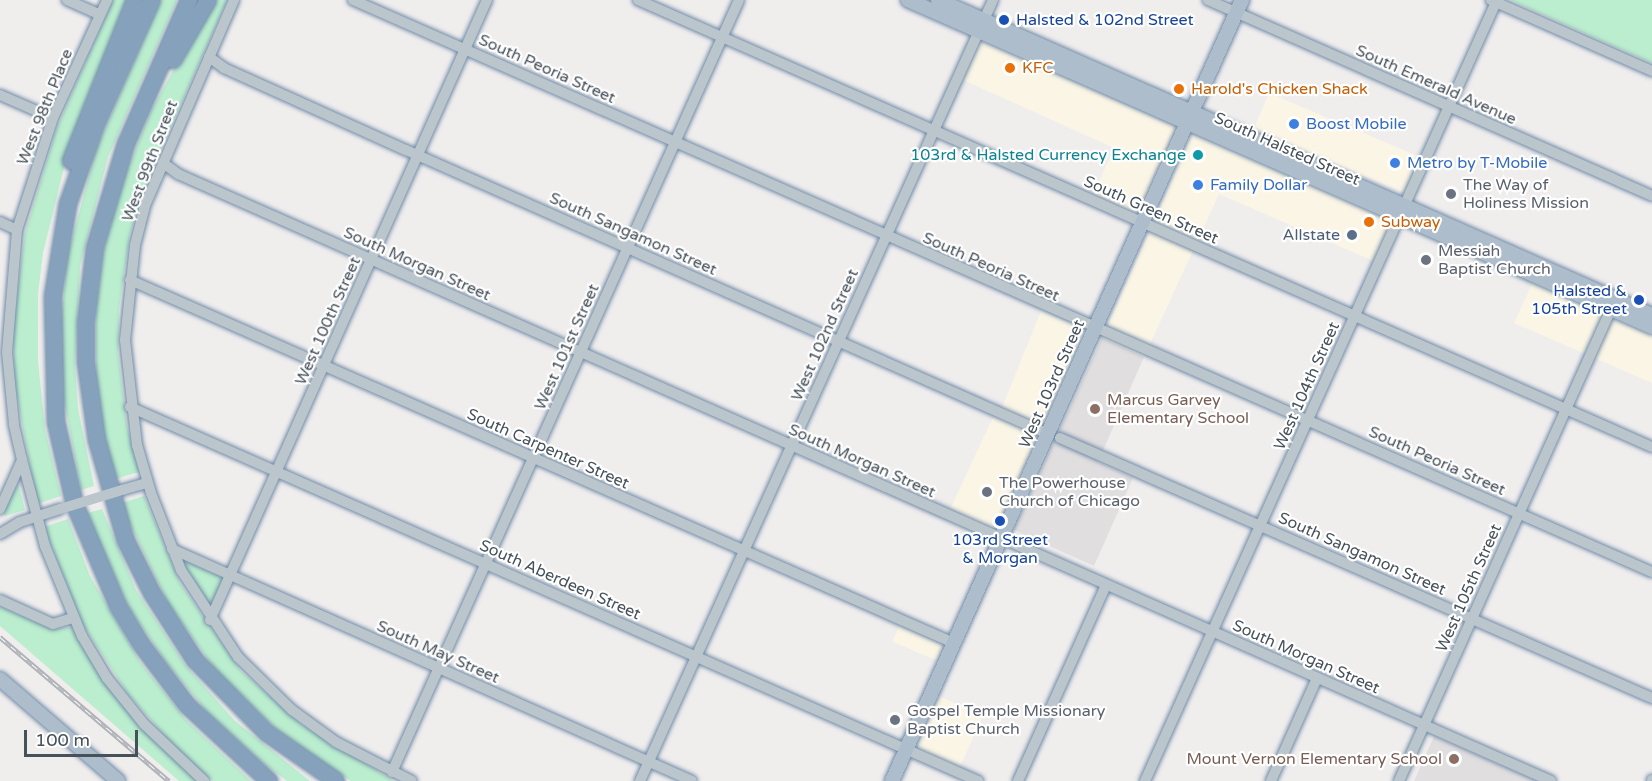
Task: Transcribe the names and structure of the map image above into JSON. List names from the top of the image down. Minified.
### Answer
{"streets":{"main road":["South Halsted Street","West 103rd Street"],"street":["South Peoria Street","South Emerald Avenue","West 98th Place","West 99th Street","South Green Street","South Sangamon Street","South Morgan Street","West 100th Street","West 102nd Street","West 101st Street","West 104th Street","South Carpenter Street","South Aberdeen Street","West 105th Street","South May Street"]},"crossings":[["South Peoria Street","West 100th Street"],["South Peoria Street","West 102nd Street"],["South Peoria Street","West 101st Street"],["South Peoria Street","West 103rd Street"],["South Peoria Street","West 104th Street"],["South Peoria Street","West 105th Street"],["South Emerald Avenue","West 103rd Street"],["South Emerald Avenue","West 104th Street"],["South Halsted Street","West 102nd Street"],["South Halsted Street","West 103rd Street"],["South Halsted Street","West 104th Street"],["South Halsted Street","West 105th Street"],["West 99th Street","South Sangamon Street"],["West 99th Street","South Morgan Street"],["West 99th Street","West 100th Street"],["West 99th Street","West 101st Street"],["West 99th Street","South Carpenter Street"],["West 99th Street","South Aberdeen Street"],["West 99th Street","South May Street"],["South Green Street","West 102nd Street"],["South Green Street","West 101st Street"],["South Green Street","West 103rd Street"],["South Green Street","West 104th Street"],["South Green Street","West 105th Street"],["South Sangamon Street","West 100th Street"],["South Sangamon Street","West 102nd Street"],["South Sangamon Street","West 101st Street"],["South Sangamon Street","West 103rd Street"],["South Sangamon Street","West 104th Street"],["South Sangamon Street","West 105th Street"],["South Morgan Street","West 100th Street"],["South Morgan Street","West 102nd Street"],["South Morgan Street","West 101st Street"],["South Morgan Street","West 103rd Street"],["South Morgan Street","West 104th Street"],["South Morgan Street","West 105th Street"],["West 100th Street","South Carpenter Street"],["West 100th Street","South Aberdeen Street"],["West 100th Street","South May Street"],["West 102nd Street","South Carpenter Street"],["West 102nd Street","South Aberdeen Street"],["West 102nd Street","South May Street"],["West 101st Street","South Carpenter Street"],["West 101st Street","South Aberdeen Street"],["West 101st Street","South May Street"],["West 103rd Street","South Carpenter Street"],["West 103rd Street","South Aberdeen Street"]],"places":["Halsted & 102nd Street","KFC","Harold's Chicken Shack","Boost Mobile","103rd & Halsted Currency Exchange","Metro by T-Mobile","Family Dollar","The Way of Holiness Mission","Subway","Allstate","Messiah Baptist Church","Halsted & 105th Street","Marcus Garvey Elementary School","The Powerhouse Church of Chicago","103rd Street & Morgan","Gospel Temple Missionary Baptist Church","Mount Vernon Elementary School"],"scale_bar":"100 m"}
